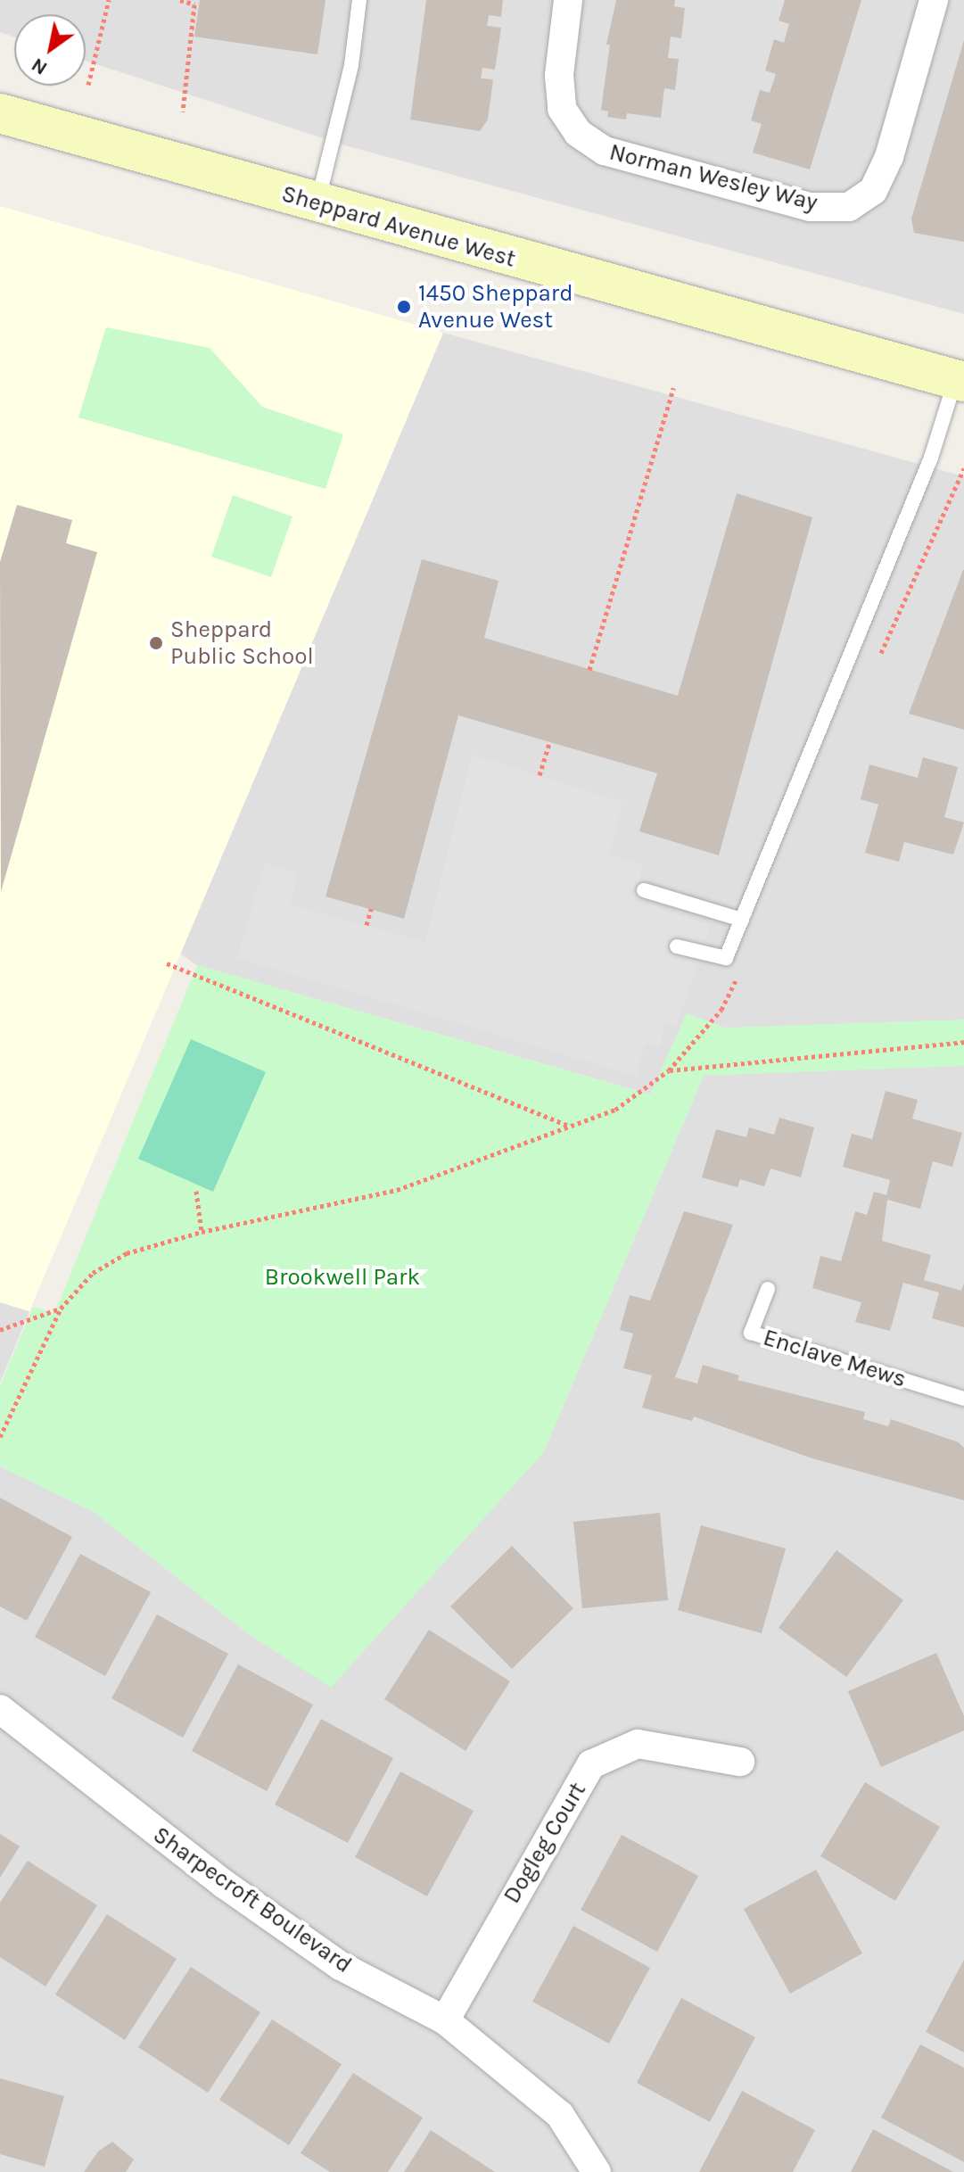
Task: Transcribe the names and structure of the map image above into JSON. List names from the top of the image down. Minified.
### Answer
{"streets":{"main road":["Sheppard Avenue West"],"street":["Norman Wesley Way","Dogleg Court","Sharpecroft Boulevard"],"lane":["Enclave Mews"]},"crossings":[["Dogleg Court","Sharpecroft Boulevard"]],"parks":["Brookwell Park"],"places":["1450 Sheppard Avenue West","Sheppard Public School"],"north":"bottom left"}
